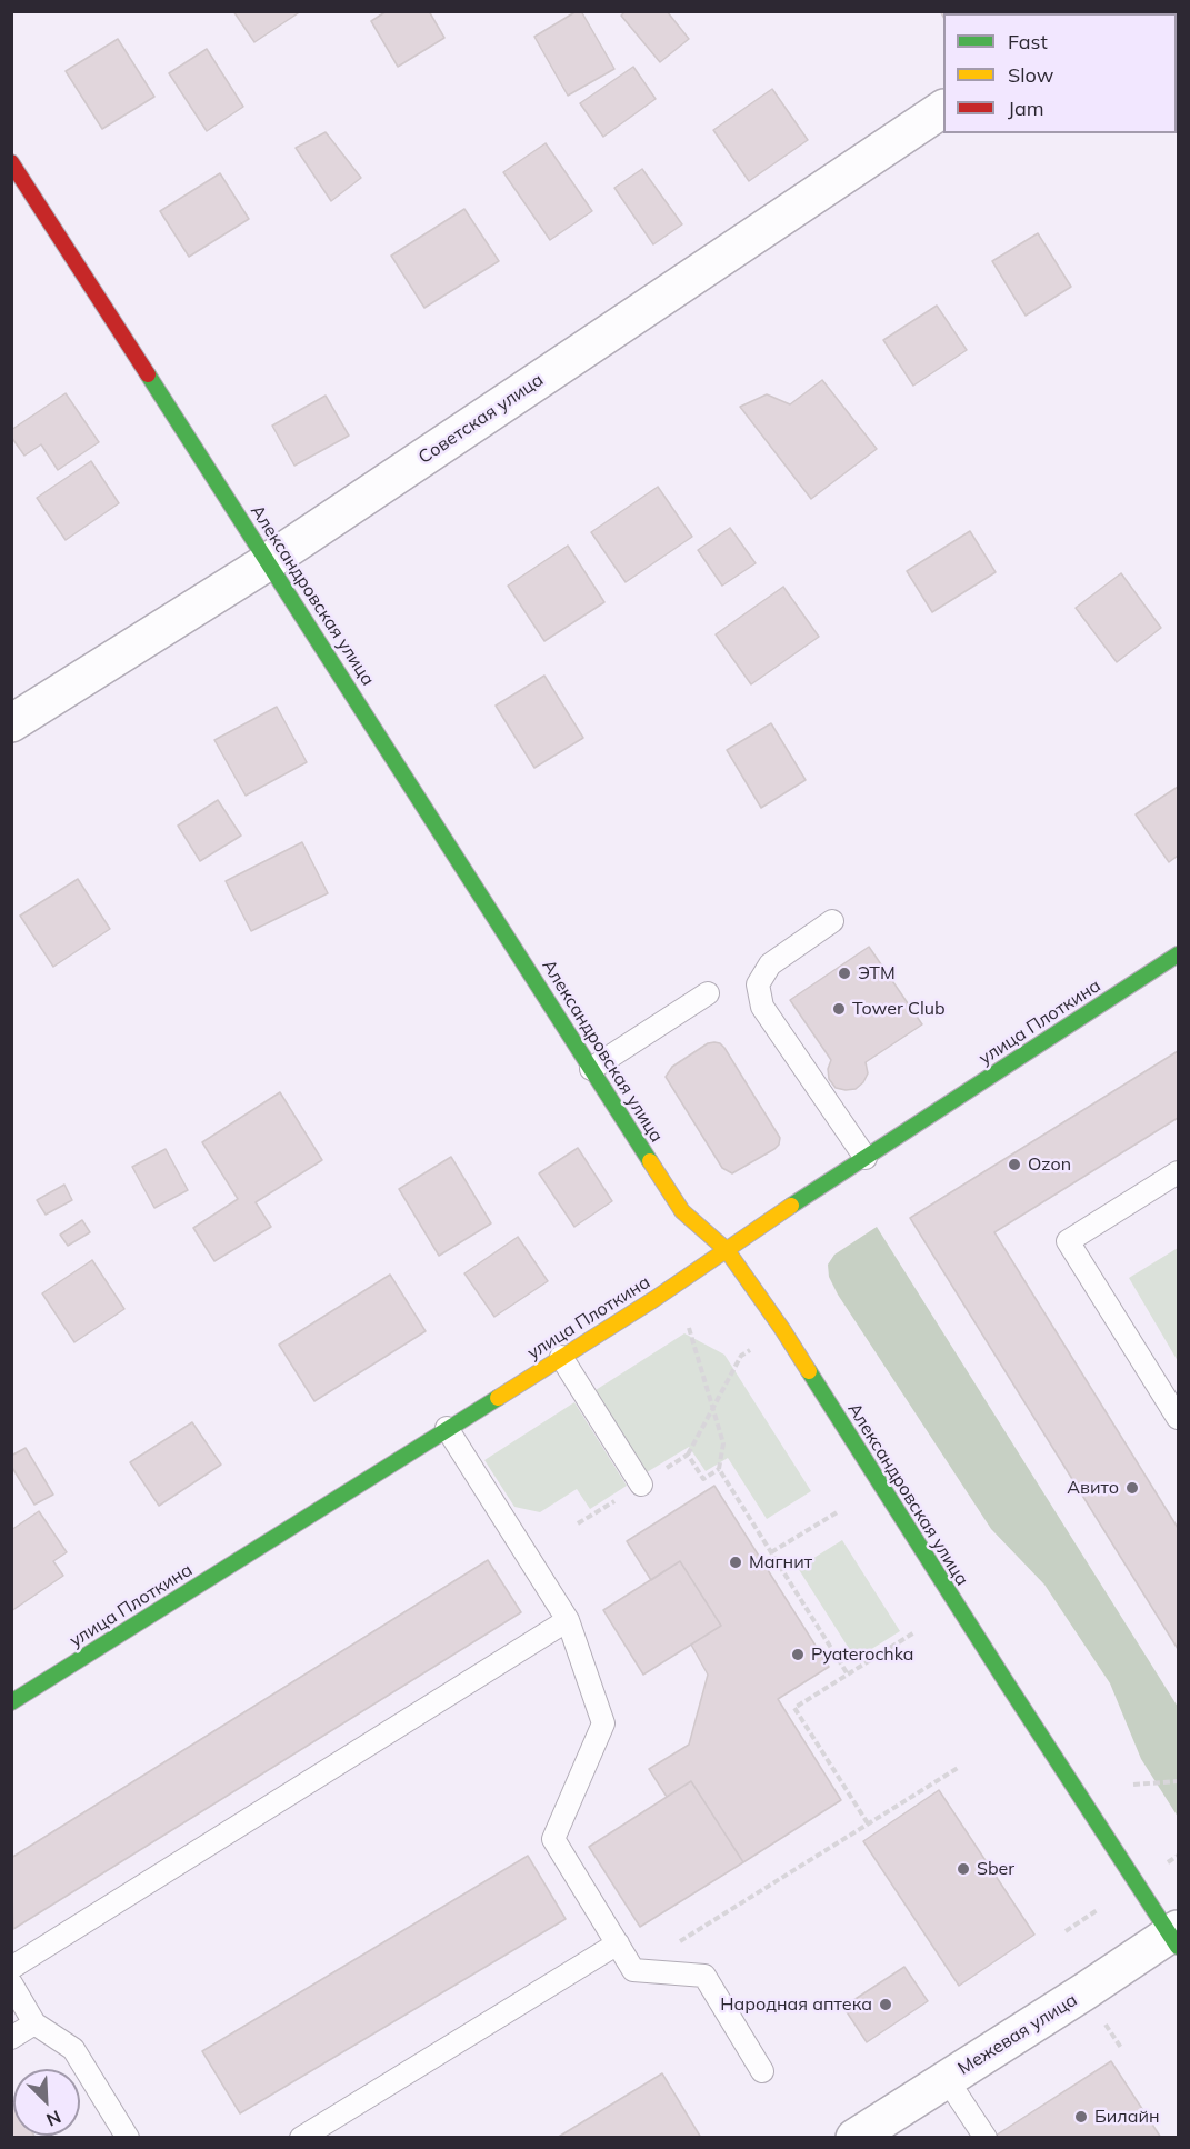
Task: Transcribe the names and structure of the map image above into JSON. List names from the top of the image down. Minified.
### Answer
{"streets":{"street":["Советская улица","Александровская улица","улица Плоткина","Межевая улица"]},"crossings":[["Советская улица","Александровская улица"],["Александровская улица","улица Плоткина"],["Александровская улица","Межевая улица"]],"places":["ЭТМ","Tower Club","Ozon","Авито","Магнит","Pyaterochka","Sber","Народная аптека","Билайн"],"legend":["Fast","Slow","Jam"],"north":"bottom right"}
